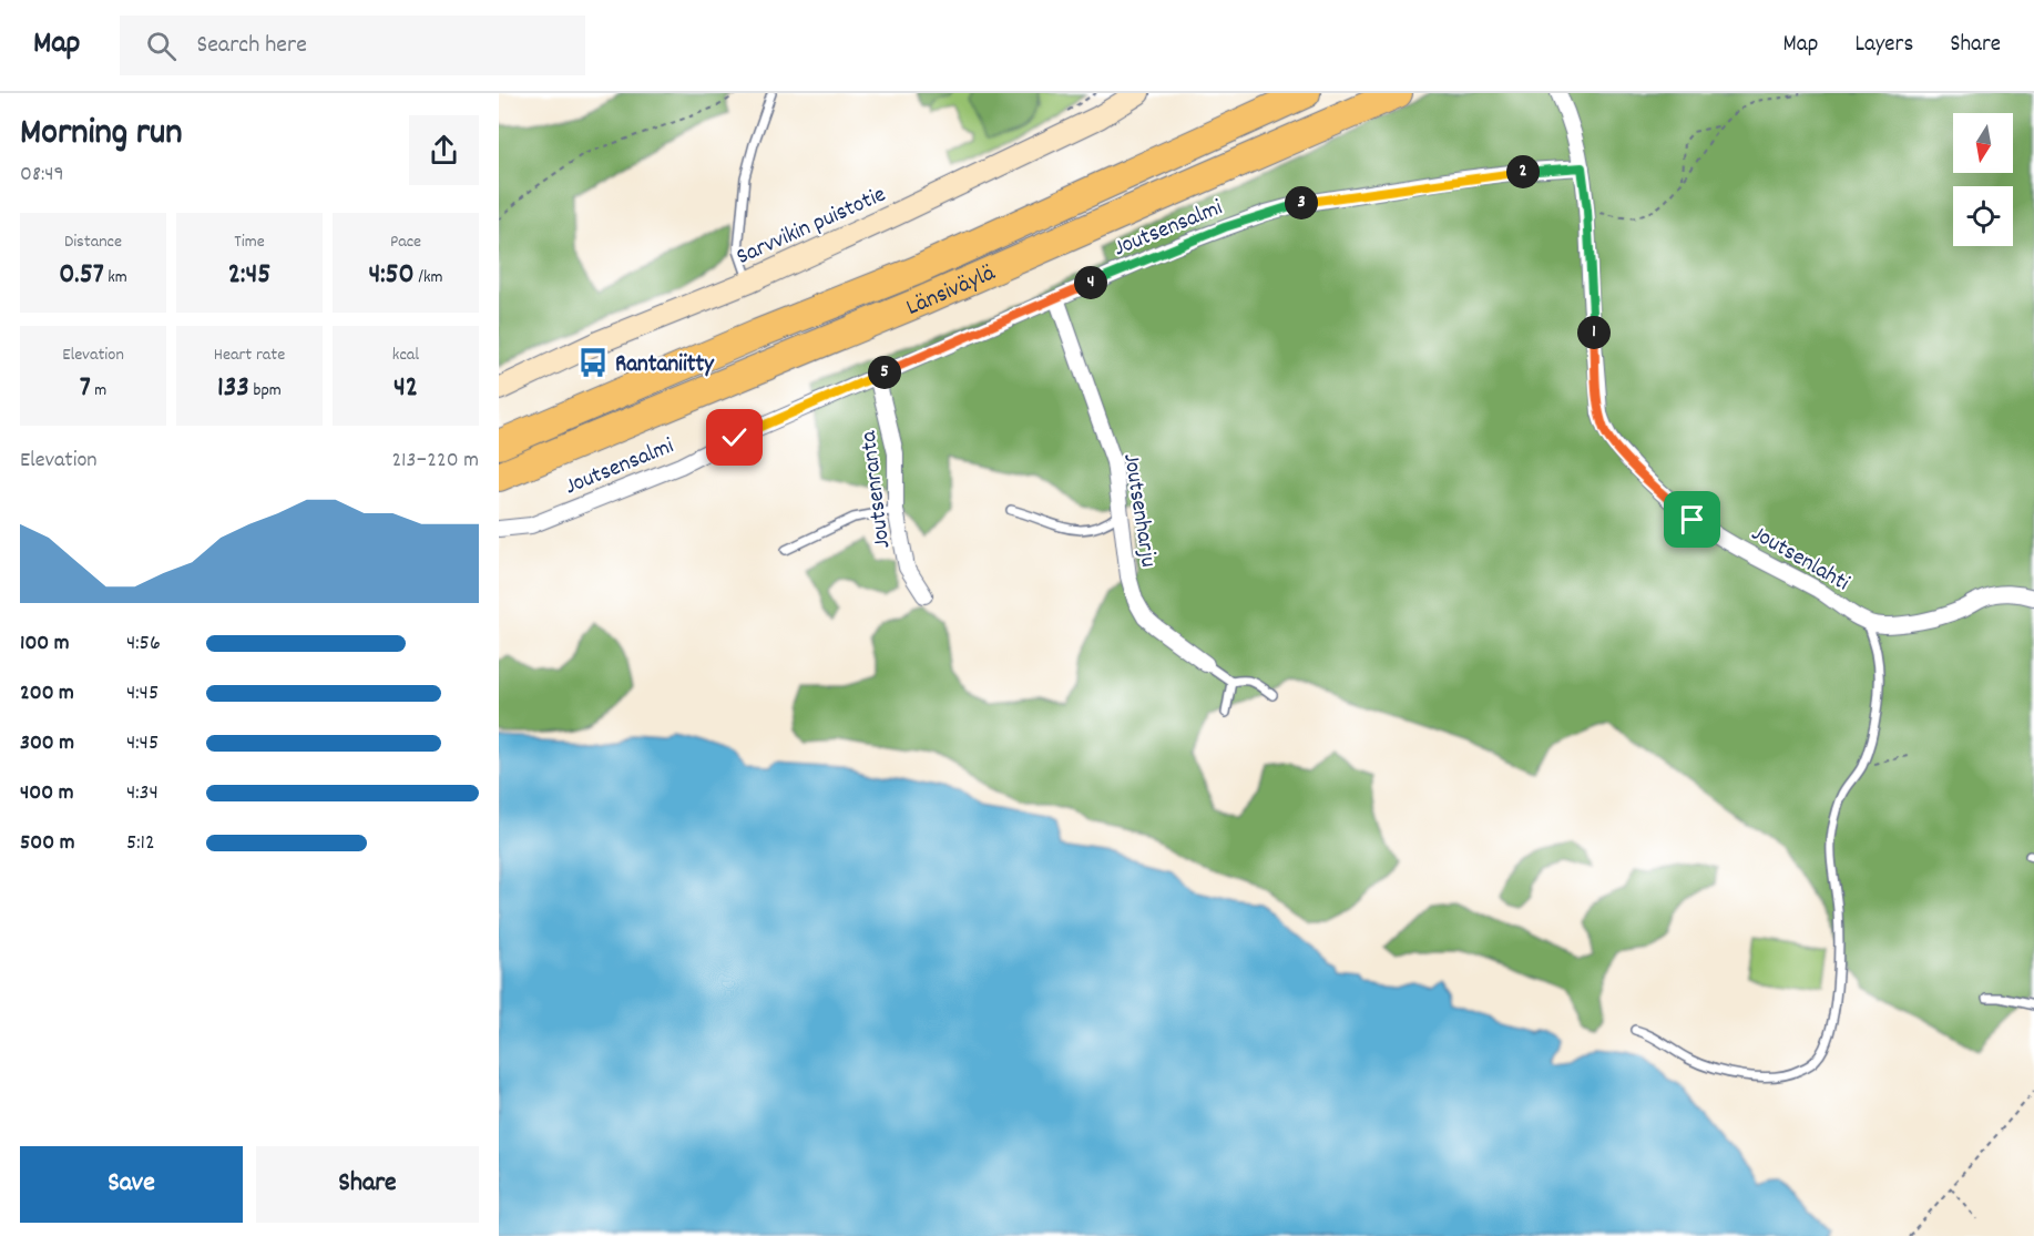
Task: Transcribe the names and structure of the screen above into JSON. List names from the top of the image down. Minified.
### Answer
{"streets":{"highway":["Länsiväylä"],"main road":["Sarvvikin puistotie"],"street":["Joutsensalmi","Joutsenranta","Joutsenharju","Joutsenlahti"]},"crossings":[["Joutsensalmi","Joutsenranta"],["Joutsensalmi","Joutsenharju"],["Joutsensalmi","Joutsenlahti"]],"places":{"bus stop":["Rantaniitty"]},"north":"bottom","page":{"header":"Map","search":"Search here","nav":["Map","Layers","Share"],"heading":["Morning run","08:49"],"pins":["2","3","4","1","5"],"stats":[["Distance","0.57 km"],["Time","2:45"],["Pace","4:50 /km"],["Elevation","7 m"],["Heart rate","133 bpm"],["kcal","42"]],"chart":["Elevation","213–220 m"],"list":[{"name":"100 m","note":"4:56"},{"name":"200 m","note":"4:45"},{"name":"300 m","note":"4:45"},{"name":"400 m","note":"4:34"},{"name":"500 m","note":"5:12"}],"buttons":["Save","Share"]}}
